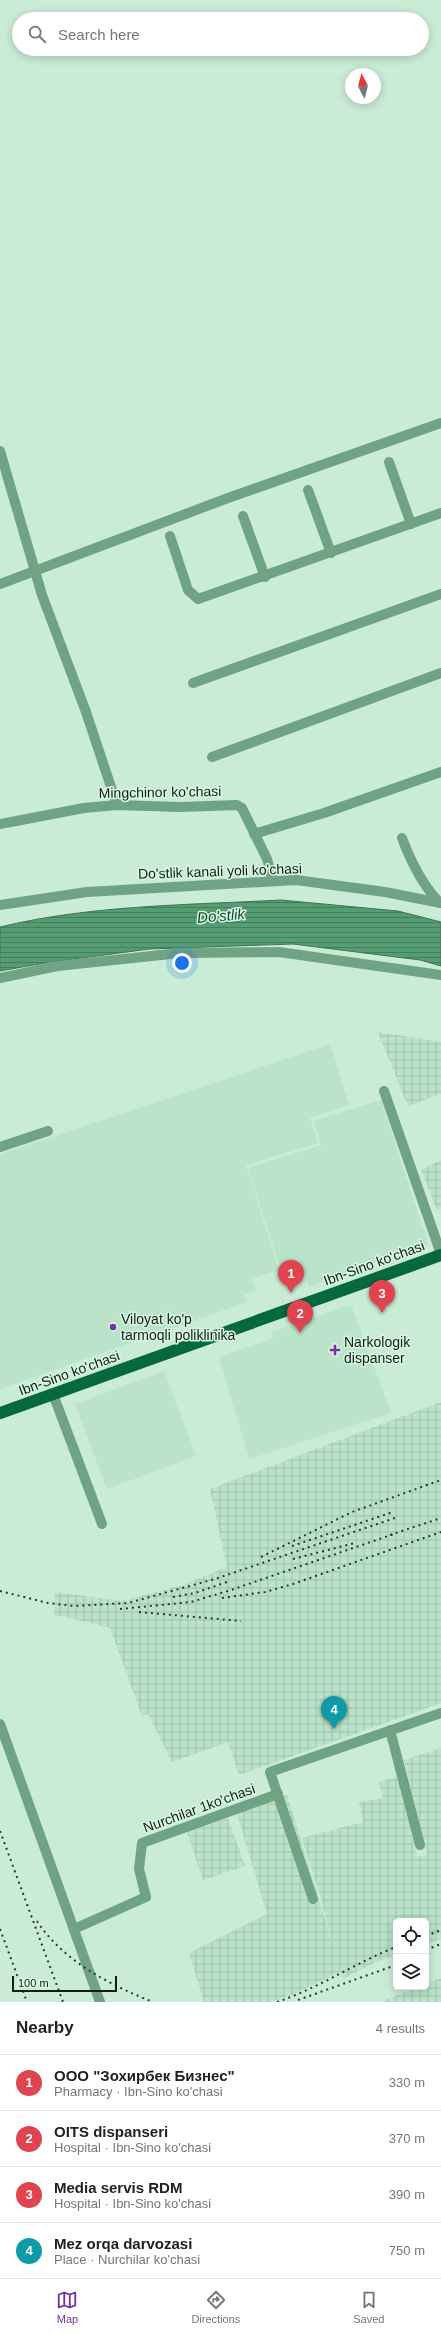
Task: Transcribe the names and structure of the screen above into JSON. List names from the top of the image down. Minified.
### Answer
{"streets":{"main road":["Ibn-Sino ko'chasi"],"street":["Mingchinor ko'chasi","Do'stlik kanali yoli ko'chasi","Nurchilar 1ko'chasi"]},"crossings":[["Mingchinor ko'chasi","Do'stlik kanali yoli ko'chasi"]],"water":["Do'stlik"],"places":{"other":["Viloyat ko'p tarmoqli poliklinika"],"health":["Narkologik dispanser"]},"scale_bar":"100 m","north":"top","page":{"search":"Search here","pins":["1","3","2","4"],"scale":"100 m","heading":["Nearby","4 results"],"list":[{"mark":"1","name":"ООО \"Зохирбек Бизнес\"","note":"Pharmacy · Ibn-Sino ko'chasi","value":"330 m"},{"mark":"2","name":"OITS dispanseri","note":"Hospital · Ibn-Sino ko'chasi","value":"370 m"},{"mark":"3","name":"Media servis RDM","note":"Hospital · Ibn-Sino ko'chasi","value":"390 m"},{"mark":"4","name":"Mez orqa darvozasi","note":"Place · Nurchilar ko'chasi","value":"750 m"}],"nav":["Map","Directions","Saved"]}}
